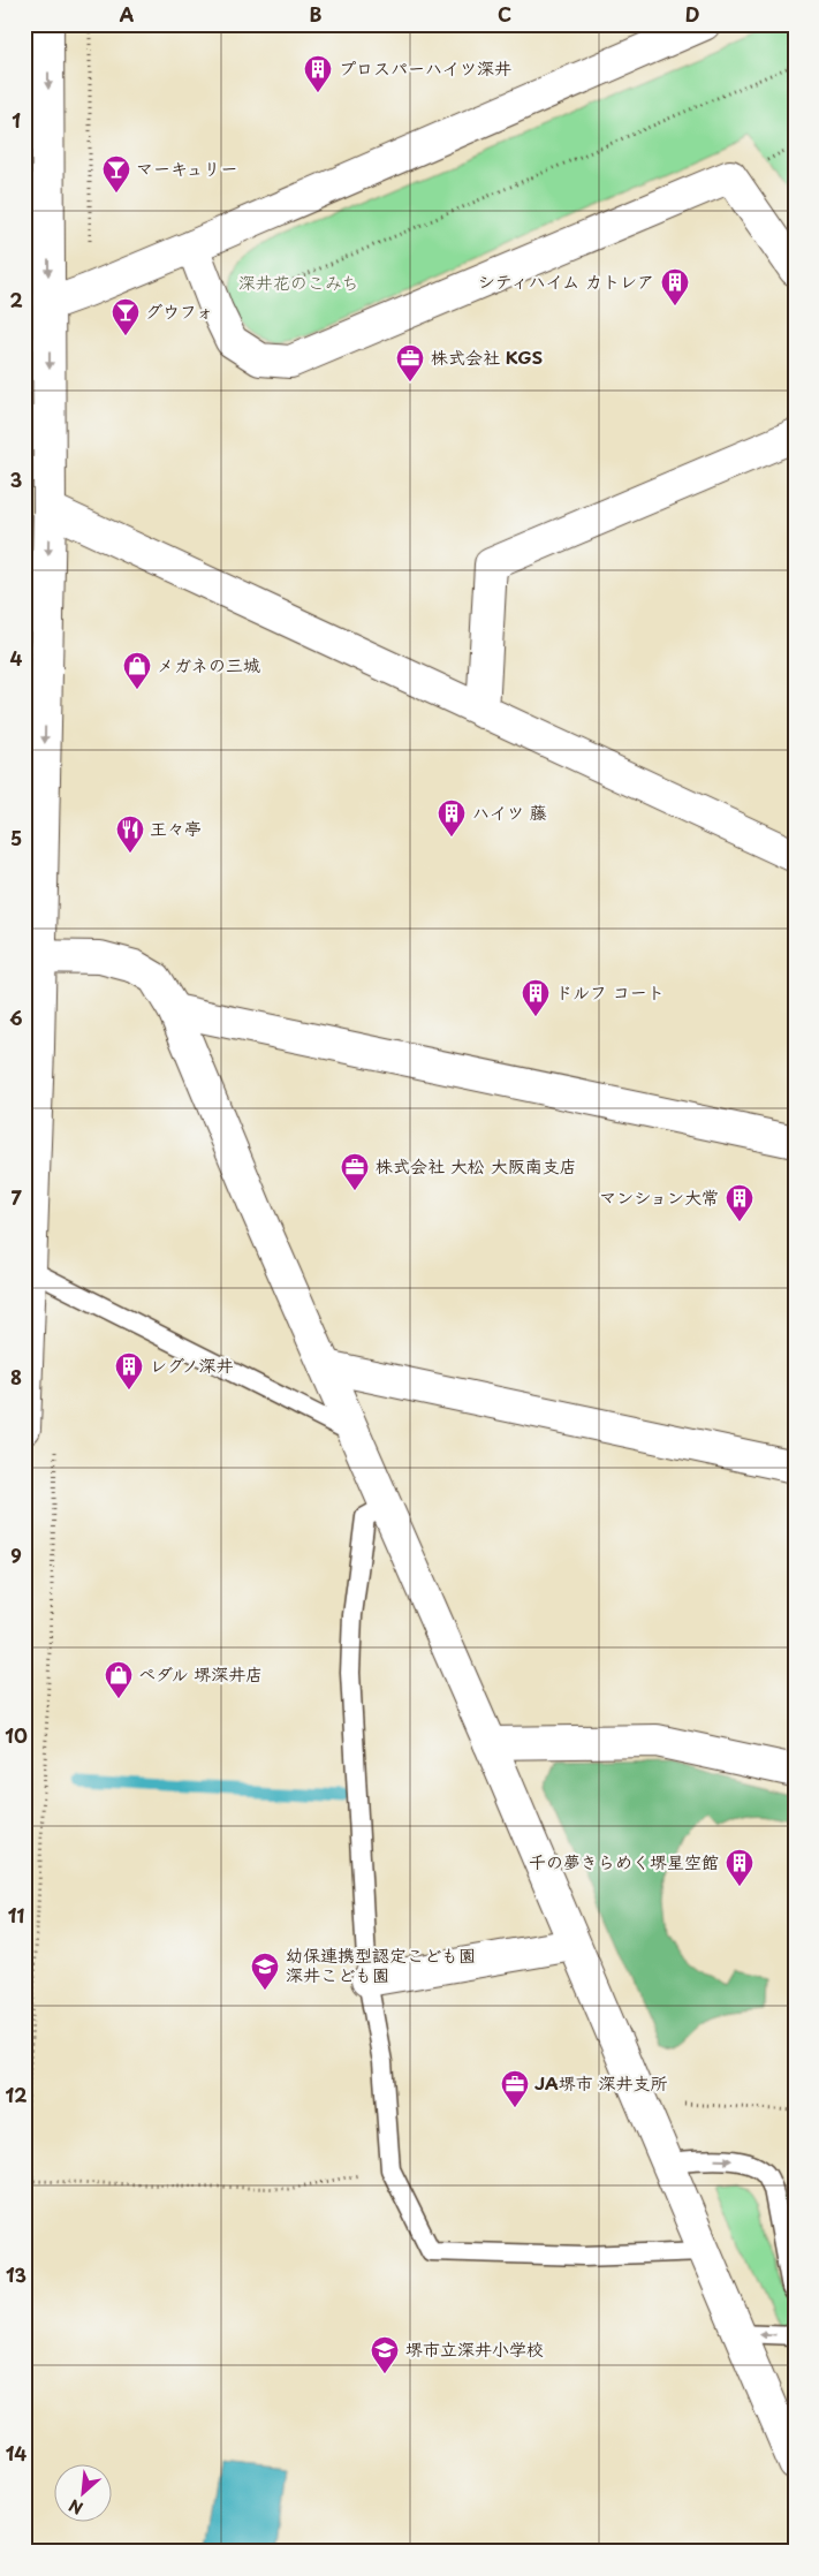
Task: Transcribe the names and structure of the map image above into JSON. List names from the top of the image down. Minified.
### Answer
{"parks":["深井花のこみち"],"places":{"building":["プロスパーハイツ深井","シティハイム カトレア","ハイツ 藤","ドルフ コート","マンション大常","レグノ深井","千の夢きらめく堺星空館"],"bar":["マーキュリー","グウフォ"],"office":["株式会社 KGS","株式会社 大松 大阪南支店","JA堺市 深井支所"],"shop":["メガネの三城","ペダル 堺深井店"],"restaurant":["王々亭"],"school or university":["幼保連携型認定こども園 深井こども園","堺市立深井小学校"]},"north":"bottom left","grid":{"columns":["A","B","C","D"],"rows":["1","2","3","4","5","6","7","8","9","10","11","12","13","14"]}}
